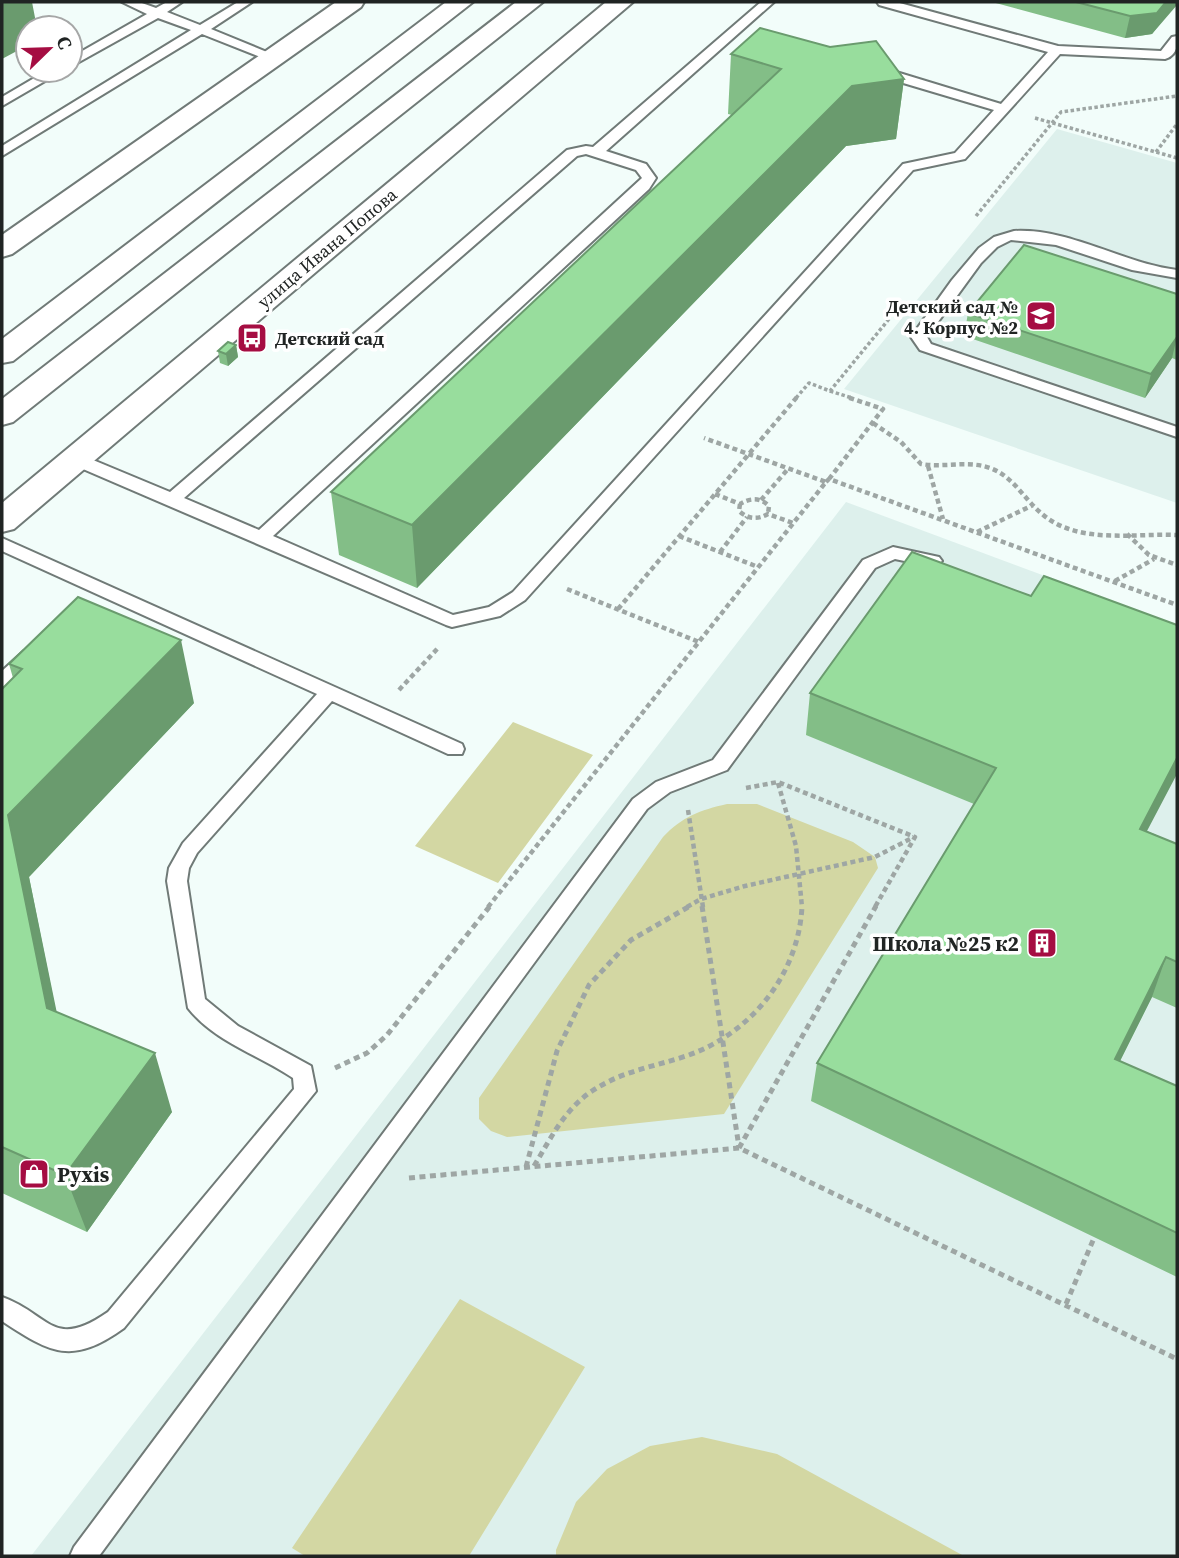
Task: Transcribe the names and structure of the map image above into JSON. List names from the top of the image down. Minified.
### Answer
{"streets":{"main road":["улица Ивана Попова"]},"places":{"school or university":["Детский сад № 4. Корпус №2"],"bus stop":["Детский сад"],"building":["Школа №25 к2"],"shop":["Pyxis"]},"north":"top right"}
